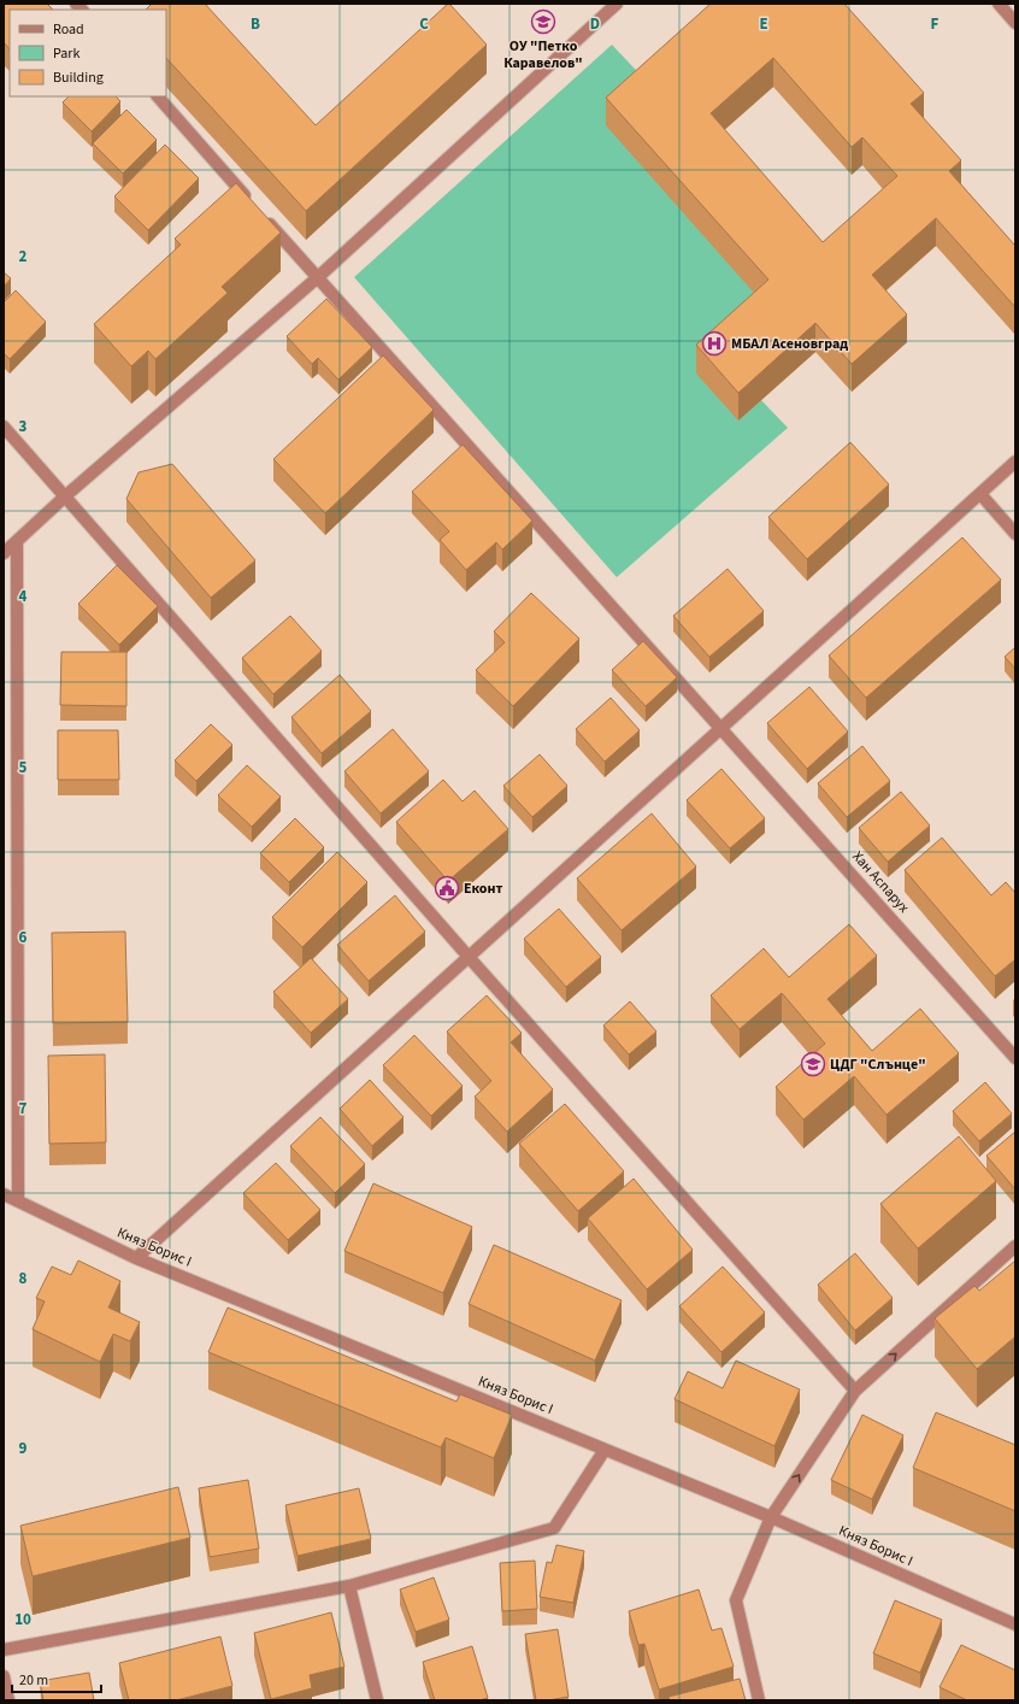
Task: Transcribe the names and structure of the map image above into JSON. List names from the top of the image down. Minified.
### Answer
{"streets":{"street":["Хан Аспарух","Княз Борис I"]},"places":{"school or university":["ОУ \"Петко Каравелов\"","ЦДГ \"Слънце\""],"hospital":["МБАЛ Асеновград"],"public building":["Еконт"]},"legend":["Road","Park","Building"],"scale_bar":"20 m","grid":{"columns":["B","C","D","E","F"],"rows":["2","3","4","5","6","7","8","9","10"]}}
